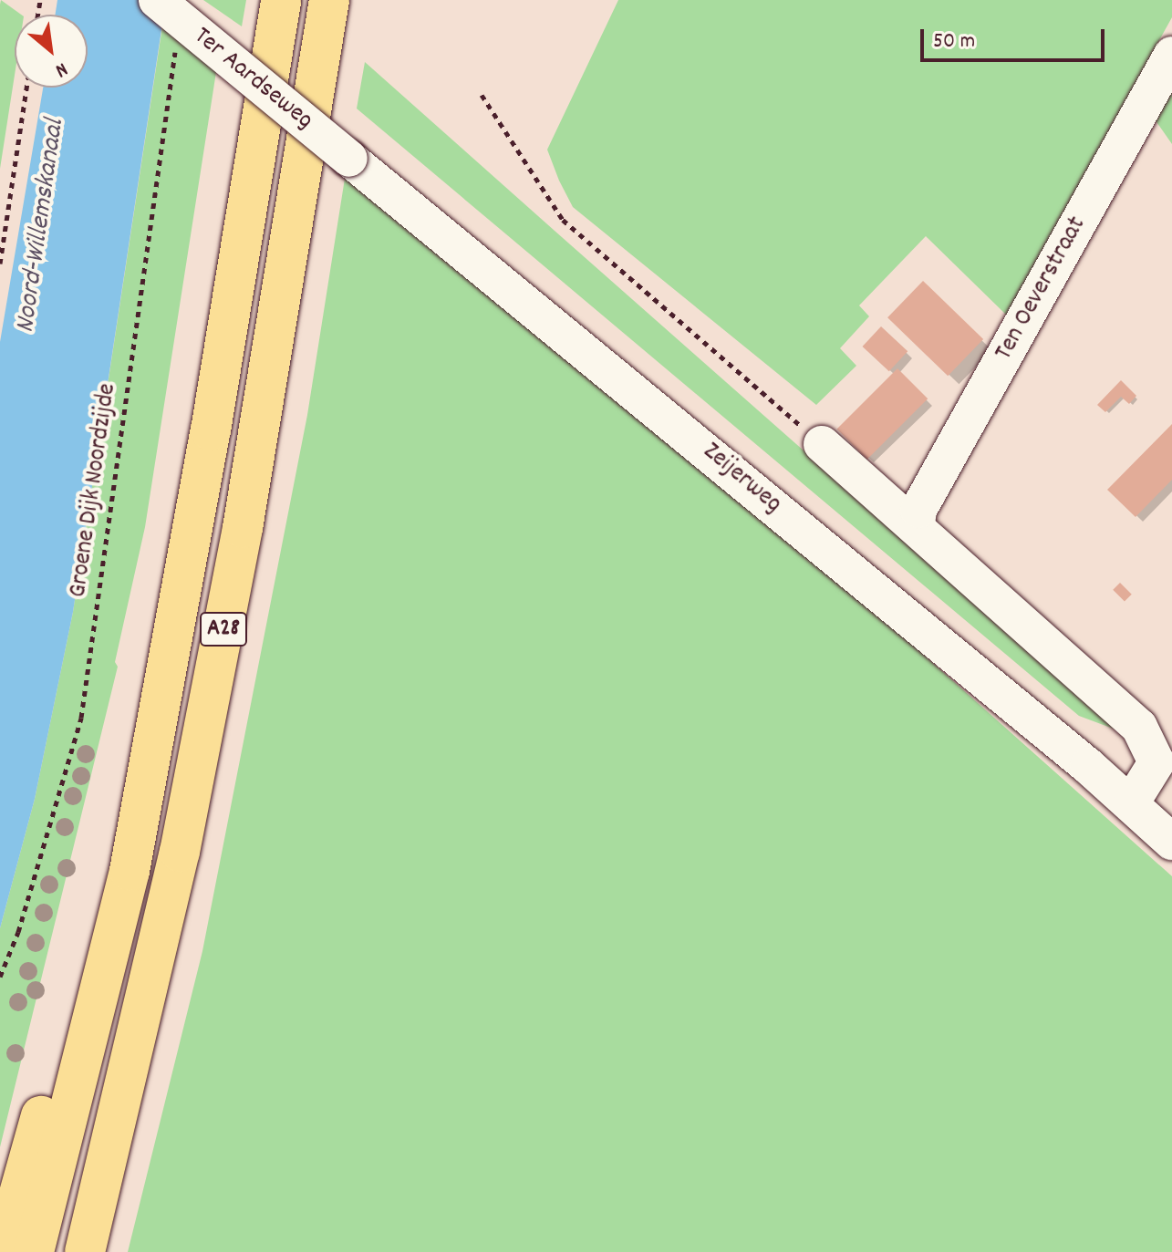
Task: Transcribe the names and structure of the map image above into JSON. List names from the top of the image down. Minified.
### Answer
{"streets":{"highway":["A28"],"street":["Ter Aardseweg","Ten Oeverstraat","Zeijerweg"],"path":["Groene Dijk Noordzijde"]},"crossings":[["Ter Aardseweg","Zeijerweg"]],"water":["Noord-Willemskanaal"],"scale_bar":"50 m","north":"bottom right"}
